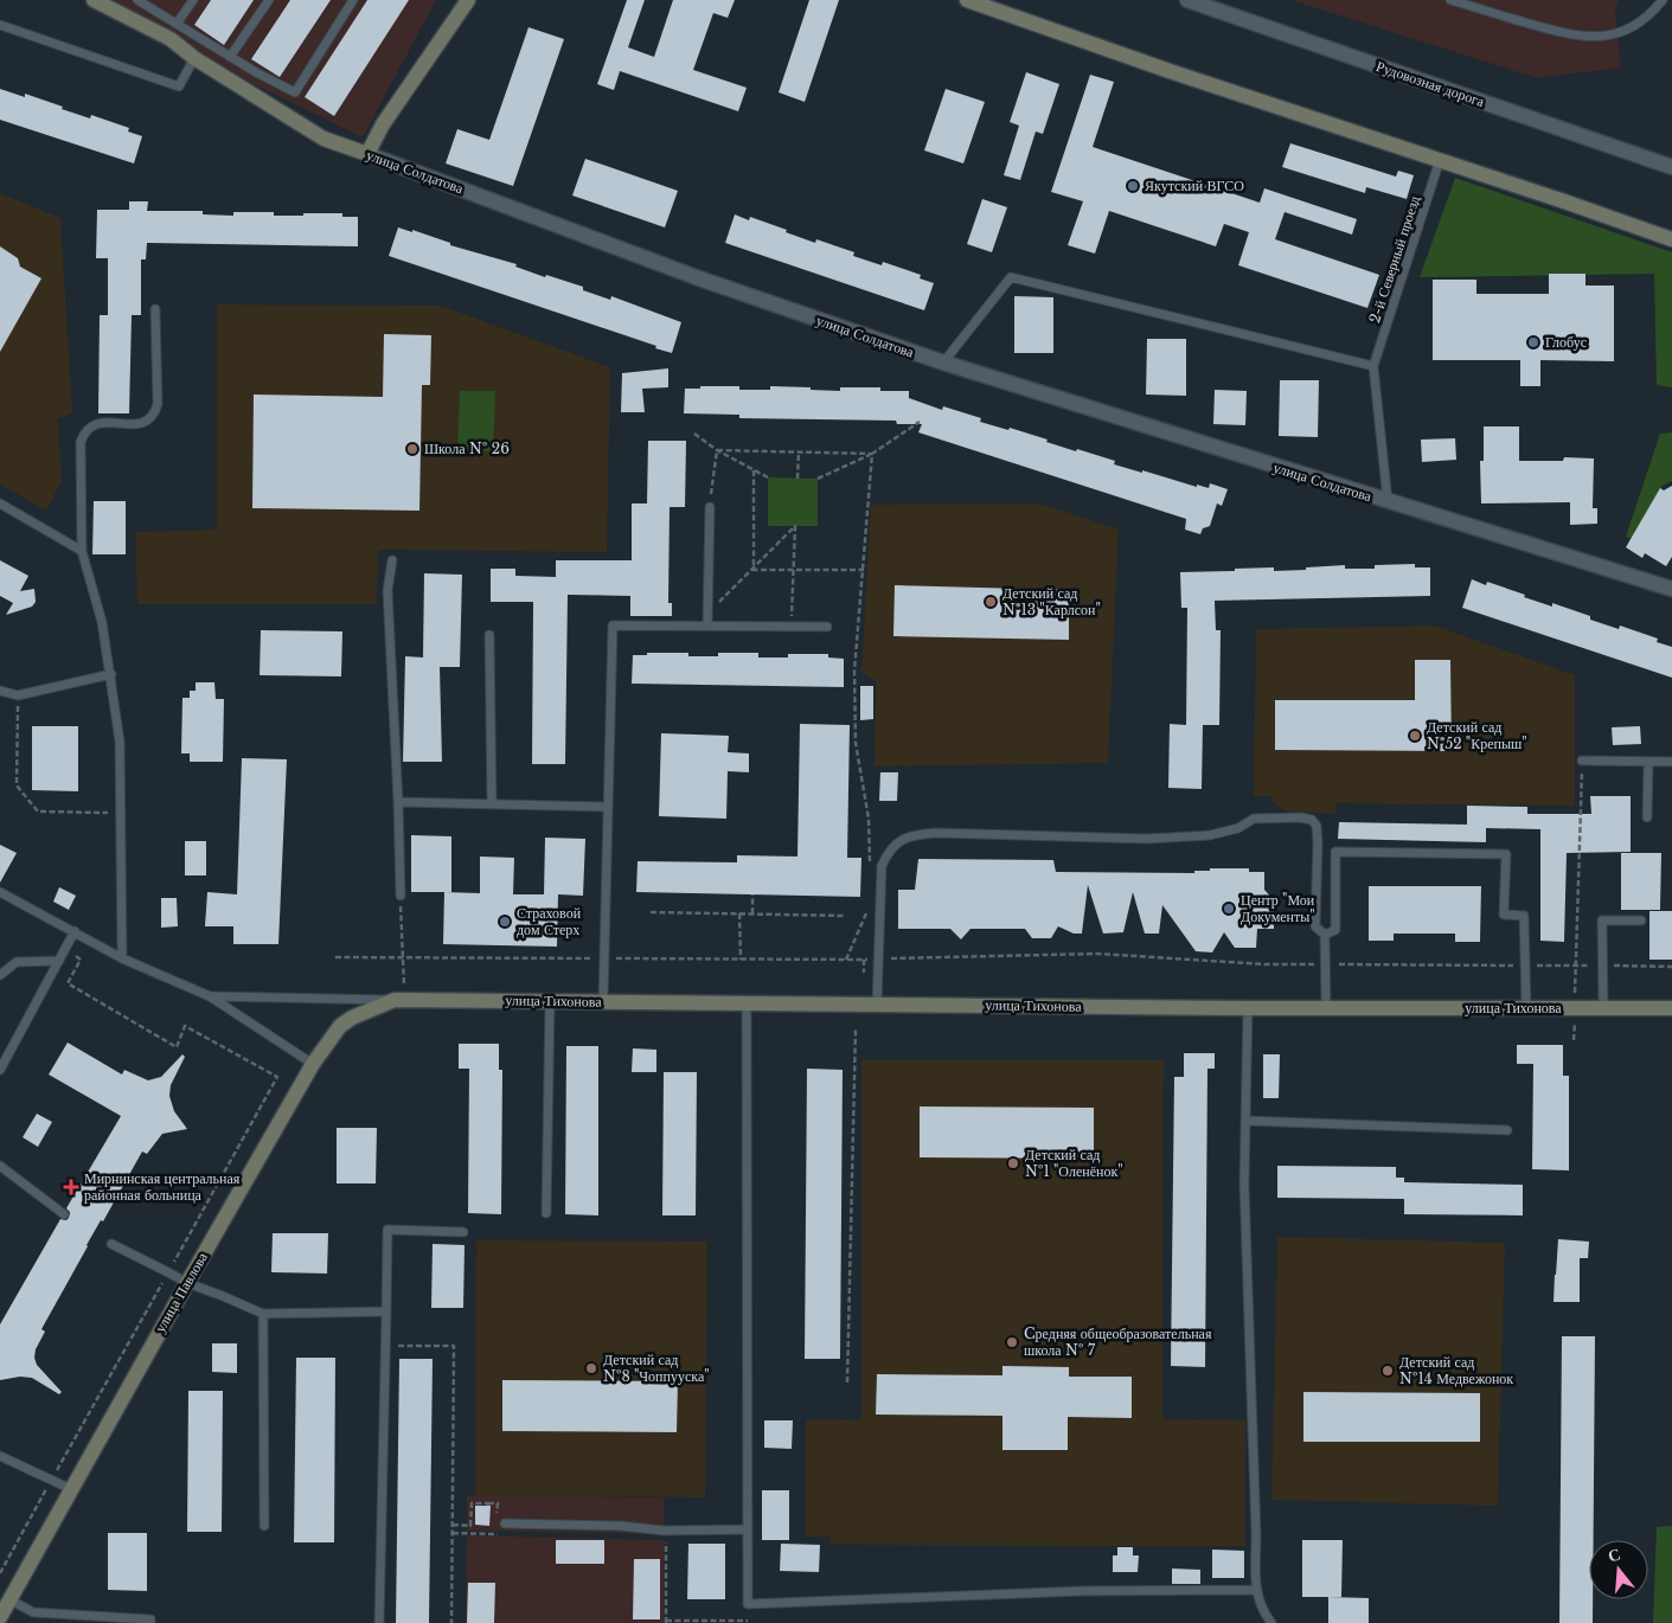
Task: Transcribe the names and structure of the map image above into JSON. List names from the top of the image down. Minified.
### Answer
{"streets":{"main road":["улица Солдатова","улица Тихонова","улица Павлова"],"street":["Рудовозная дорога"],"lane":["2-й Северный проезд"]},"crossings":[["улица Тихонова","улица Павлова"]],"places":{"other":["Якутский ВГСО","Глобус","Школа № 26","Детский сад №13 \"Карлсон\"","Детский сад №52 \"Крепыш\"","Центр \"Мои Документы\"","Страховой дом Стерх","Детский сад №1 \"Оленёнок\"","Cредняя общеобразовательная школа № 7","Детский сад №8 \"Чоппууска\"","Детский сад №14 Медвежонок"],"health":["Мирнинская центральная районная больница"]},"north":"top"}
